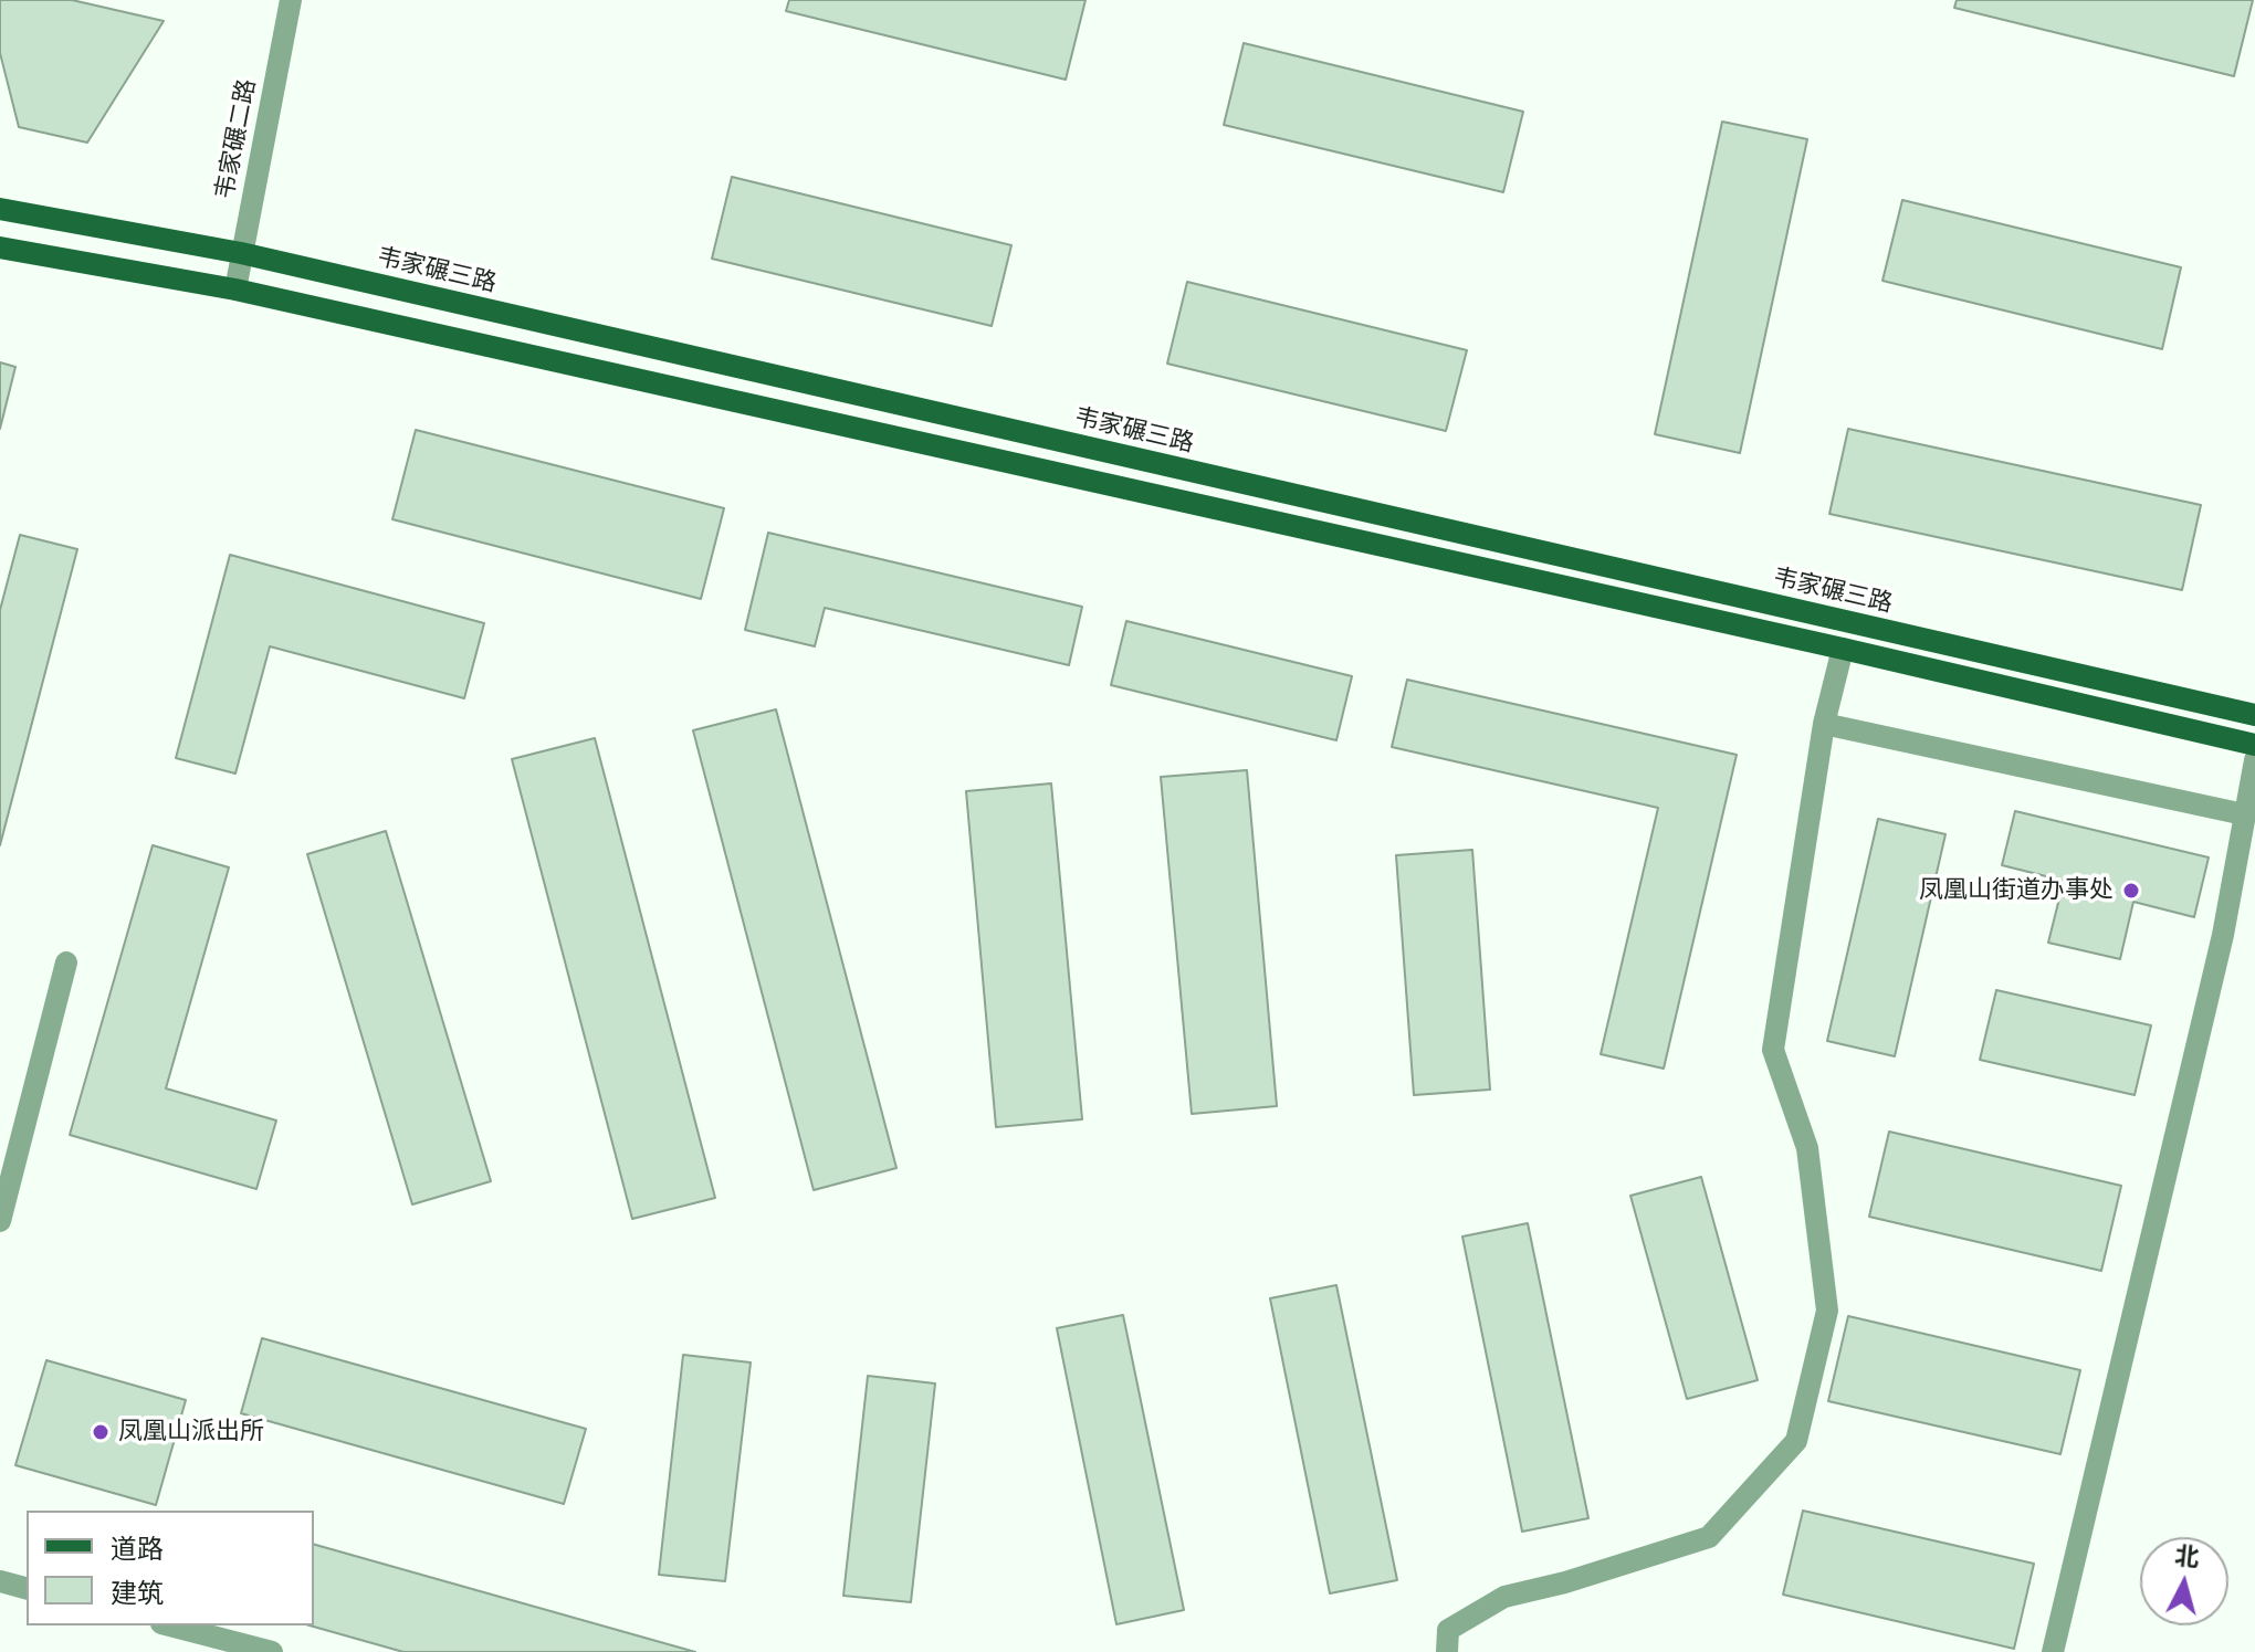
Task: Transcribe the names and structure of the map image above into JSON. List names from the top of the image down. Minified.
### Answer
{"streets":{"main road":["韦家碾三路"],"street":["韦家碾二路"]},"crossings":[["韦家碾二路","韦家碾三路"]],"places":["凤凰山街道办事处","凤凰山派出所"],"legend":["道路","建筑"],"north":"top"}
